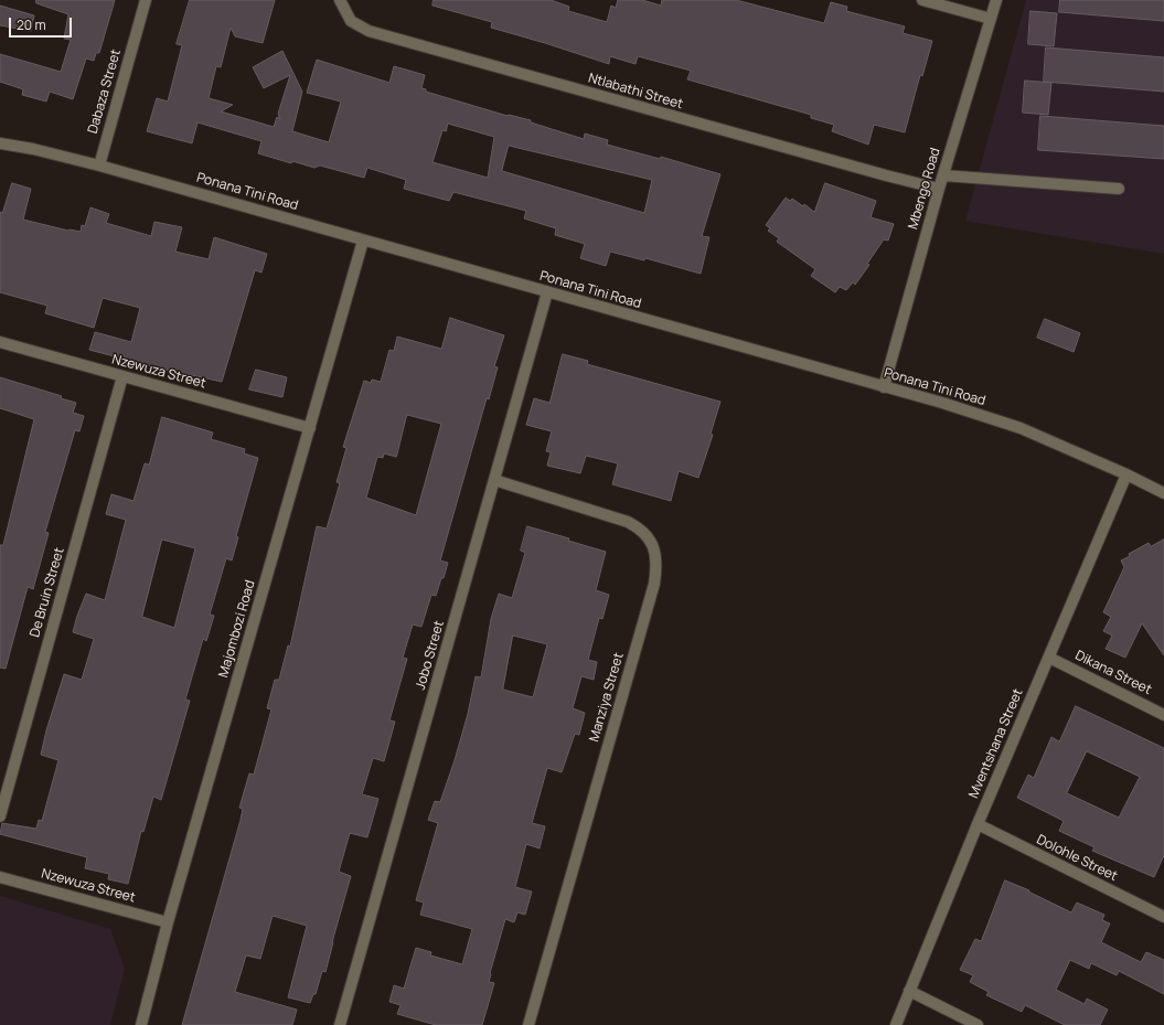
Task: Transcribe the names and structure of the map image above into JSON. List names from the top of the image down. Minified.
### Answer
{"streets":{"street":["Dabaza Street","Ntlabathi Street","Mbengo Road","Ponana Tini Road","Nzewuza Street","De Bruin Street","Majombozi Road","Jobo Street","Dikana Street","Manziya Street","Mventshana Street","Dolohle Street"]},"crossings":[["Dabaza Street","Ponana Tini Road"],["Ntlabathi Street","Mbengo Road"],["Mbengo Road","Ponana Tini Road"],["Ponana Tini Road","Majombozi Road"],["Ponana Tini Road","Jobo Street"],["Ponana Tini Road","Mventshana Street"],["Nzewuza Street","De Bruin Street"],["Nzewuza Street","Majombozi Road"],["Jobo Street","Manziya Street"],["Dikana Street","Mventshana Street"],["Mventshana Street","Dolohle Street"]],"scale_bar":"20 m"}
